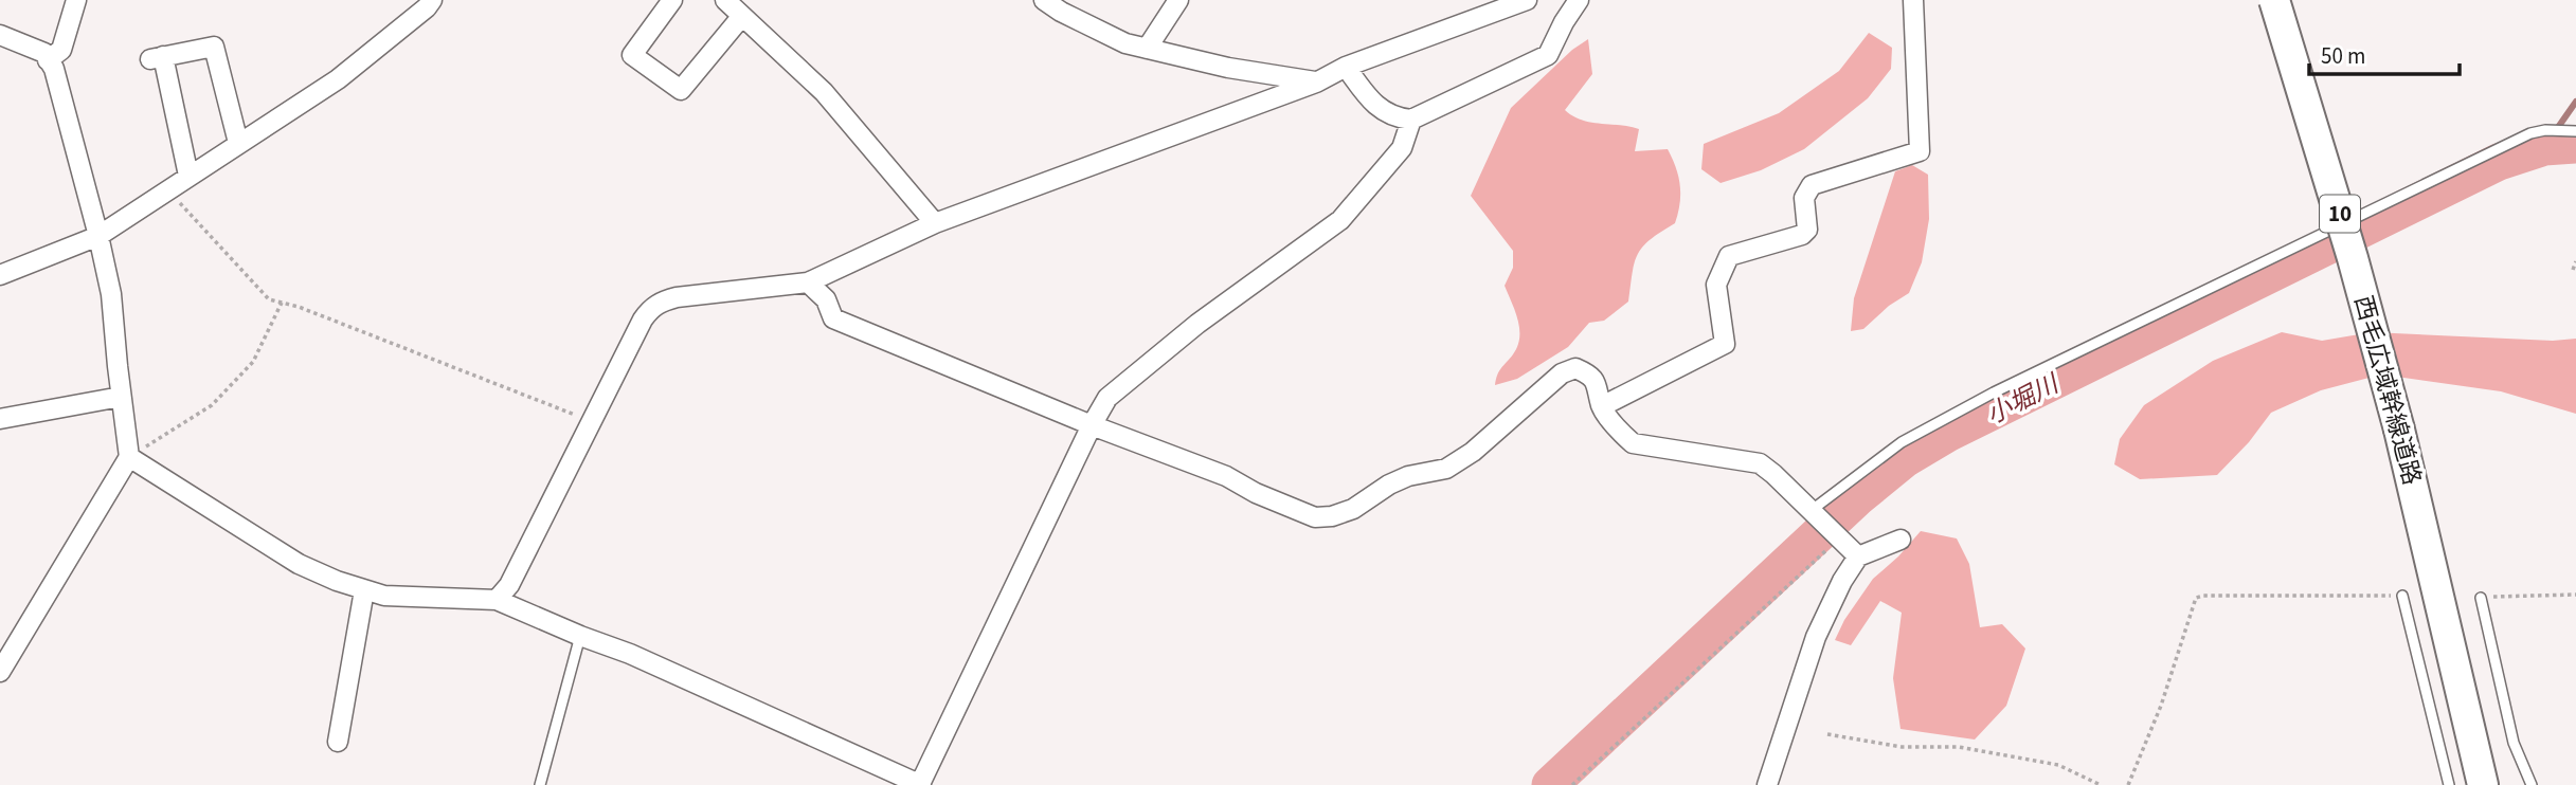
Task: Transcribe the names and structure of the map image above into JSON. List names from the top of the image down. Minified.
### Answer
{"streets":{"main road":["10","西毛広域幹線道路"]},"water":["小堀川"],"scale_bar":"50 m"}
